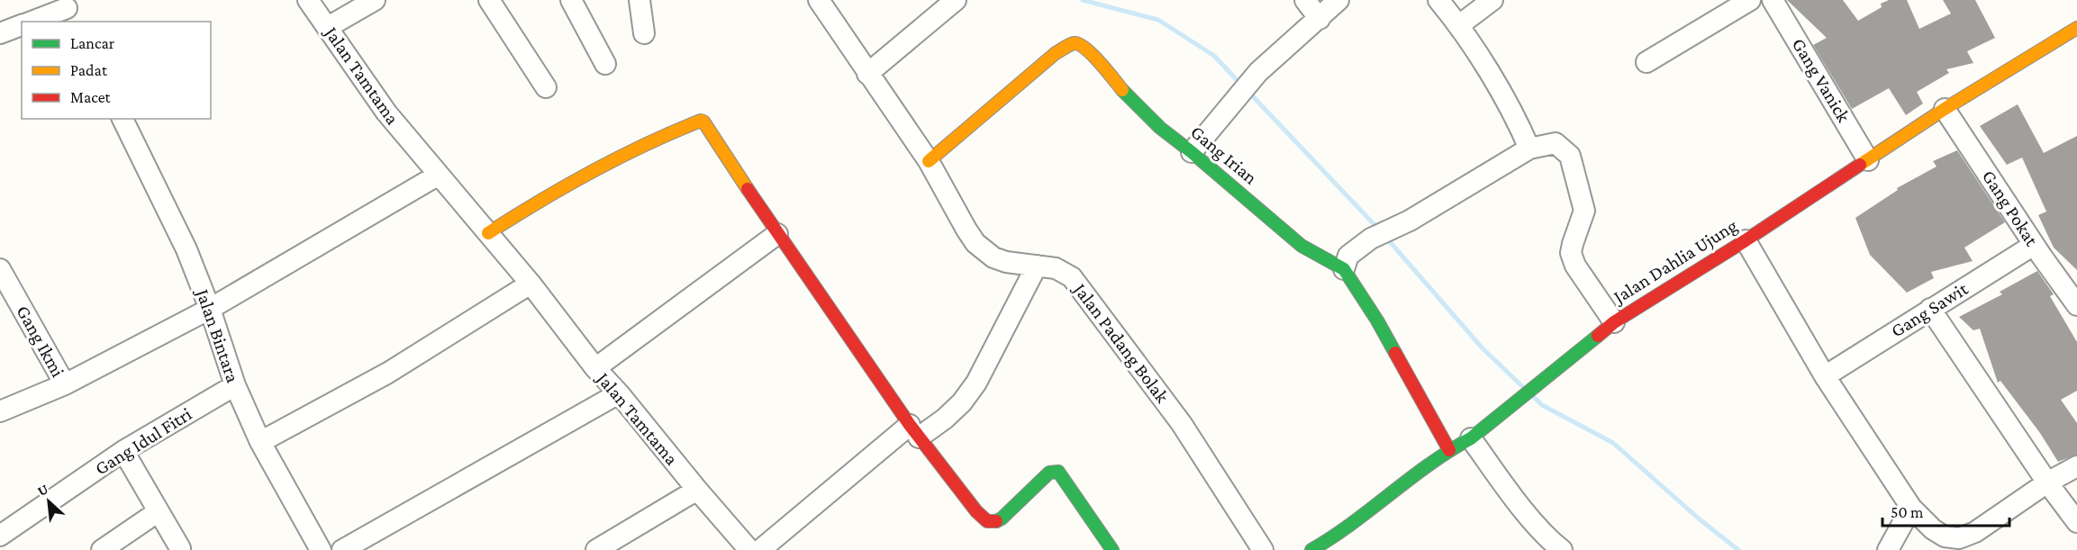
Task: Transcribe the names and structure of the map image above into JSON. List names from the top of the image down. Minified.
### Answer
{"streets":{"street":["Jalan Tamtama","Gang Vanick","Gang Irian","Gang Pokat","Jalan Dahlia Ujung","Gang Sawit","Jalan Bintara","Gang Ikmi","Jalan Padang Bolak","Gang Idul Fitri"]},"crossings":[["Gang Vanick","Jalan Dahlia Ujung"],["Gang Irian","Jalan Dahlia Ujung"],["Gang Irian","Jalan Padang Bolak"],["Gang Pokat","Jalan Dahlia Ujung"],["Gang Pokat","Gang Sawit"],["Jalan Bintara","Gang Idul Fitri"]],"legend":["Lancar","Padat","Macet"],"scale_bar":"50 m","north":"top left"}
